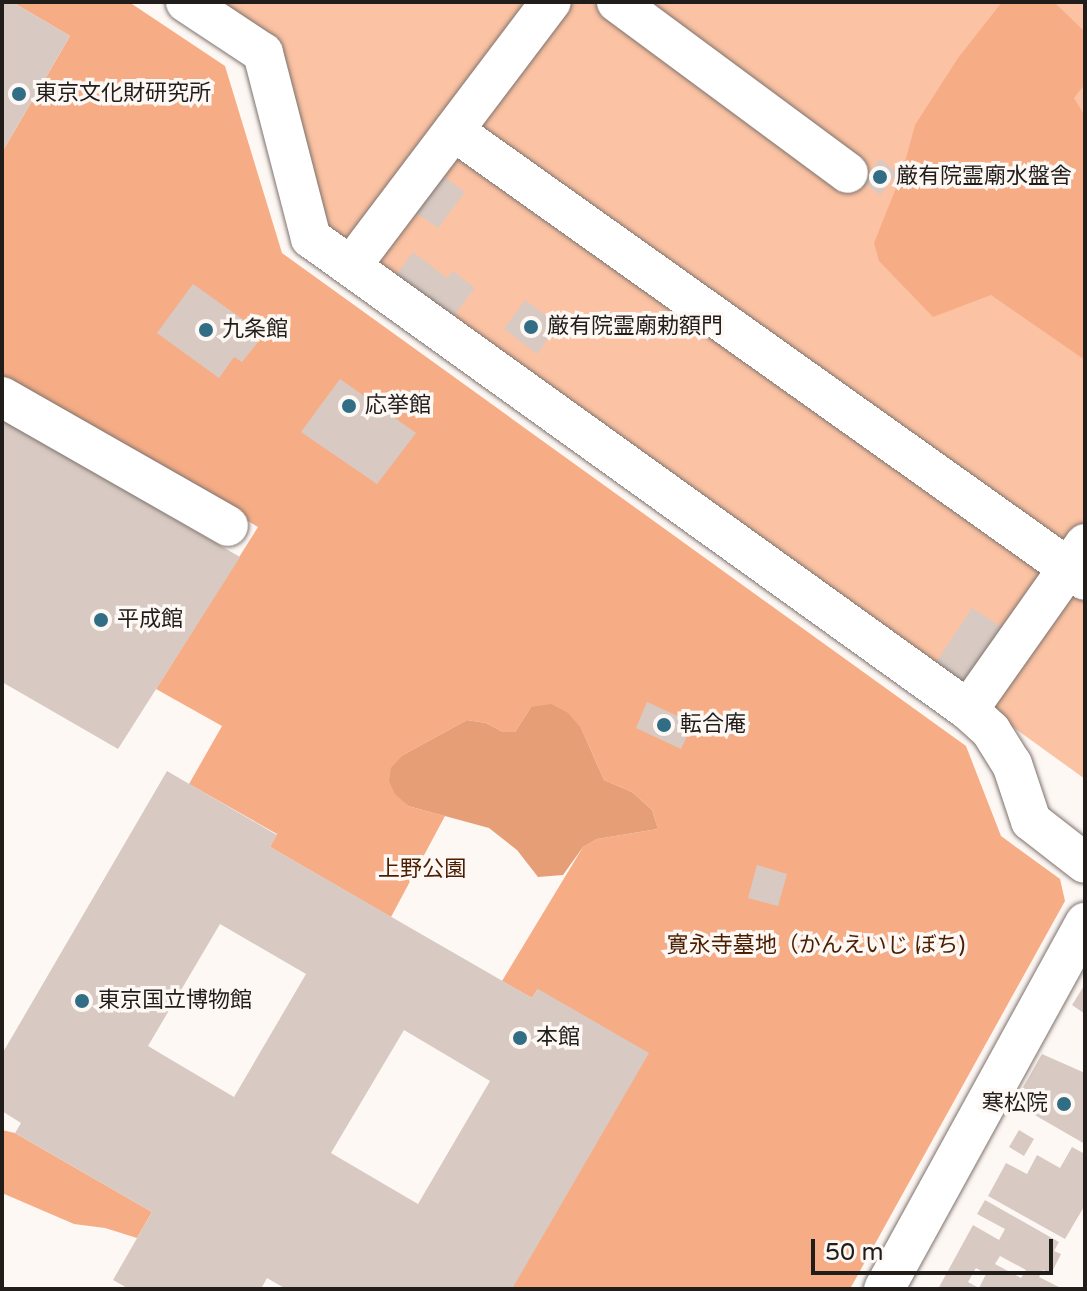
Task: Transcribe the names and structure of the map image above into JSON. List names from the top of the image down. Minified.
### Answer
{"parks":["上野公園","寛永寺墓地（かんえいじ ぼち)"],"places":["東京文化財研究所","厳有院霊廟水盤舎","厳有院霊廟勅額門","九条館","応挙館","平成館","転合庵","東京国立博物館","本館","寒松院"],"scale_bar":"50 m"}
